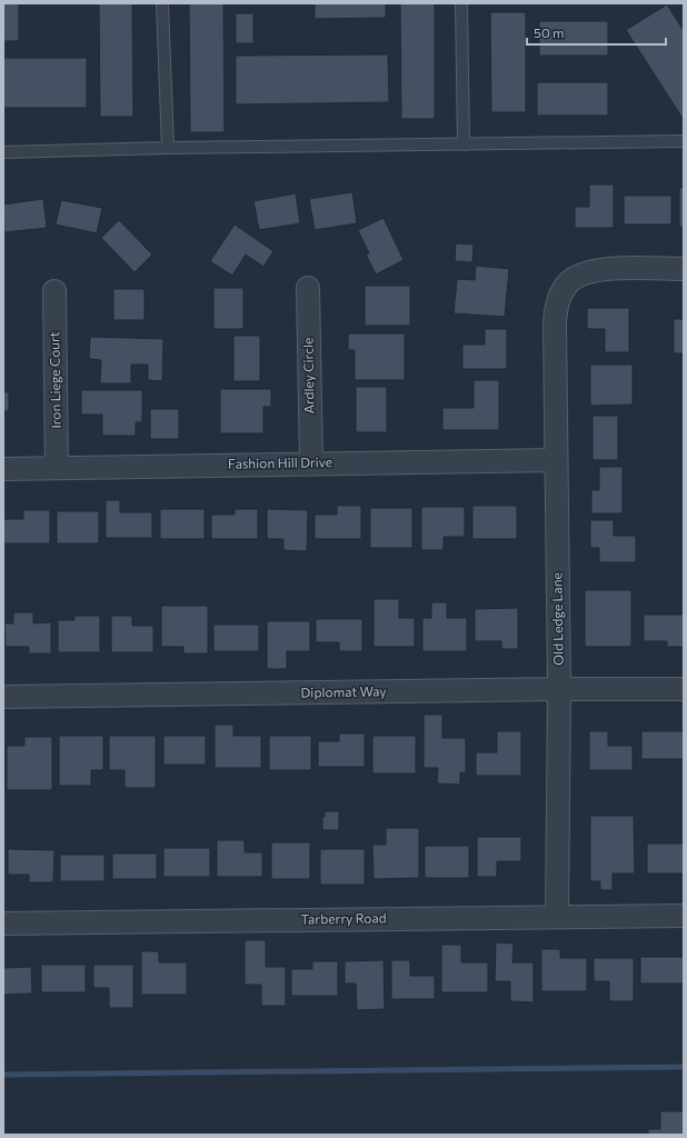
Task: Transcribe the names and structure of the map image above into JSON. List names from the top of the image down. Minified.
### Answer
{"streets":{"street":["Ardley Circle","Iron Liege Court","Fashion Hill Drive","Old Ledge Lane","Diplomat Way","Tarberry Road"]},"crossings":[["Ardley Circle","Fashion Hill Drive"],["Iron Liege Court","Fashion Hill Drive"],["Fashion Hill Drive","Old Ledge Lane"],["Old Ledge Lane","Diplomat Way"],["Old Ledge Lane","Tarberry Road"]],"scale_bar":"50 m"}
